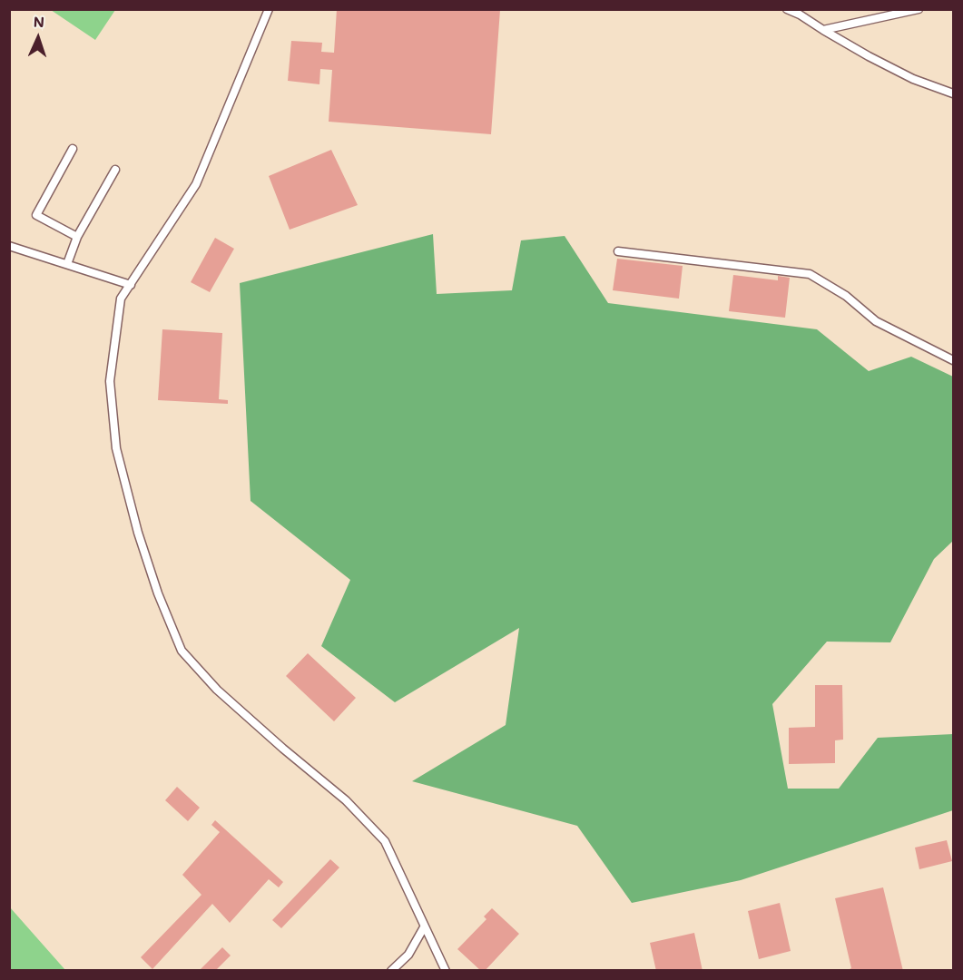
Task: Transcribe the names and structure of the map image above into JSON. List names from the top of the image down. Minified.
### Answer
{"north":"top"}
